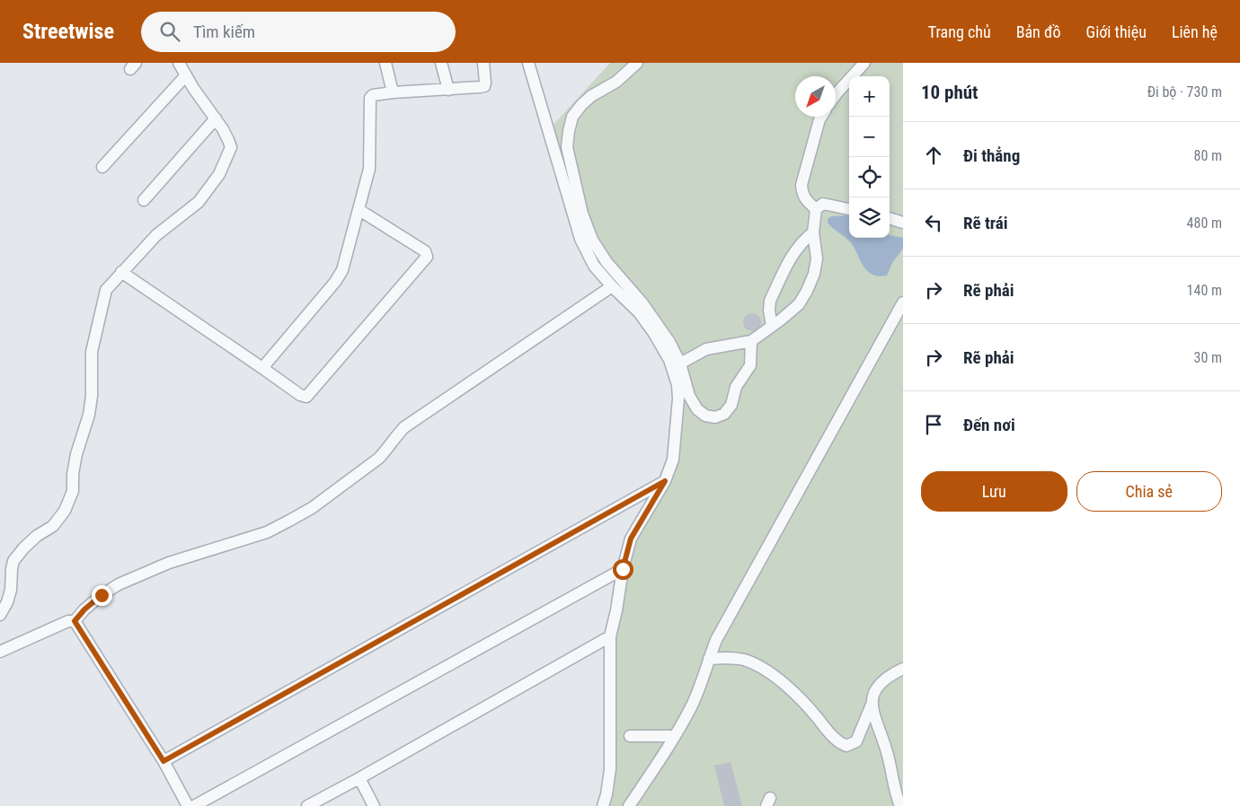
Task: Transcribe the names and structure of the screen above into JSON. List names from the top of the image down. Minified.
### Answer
{"north":"bottom left","page":{"header":"Streetwise","search":"Tìm kiếm","nav":["Trang chủ","Bản đồ","Giới thiệu","Liên hệ"],"heading":["10 phút","Đi bộ · 730 m"],"map_buttons":["+","−"],"list":[["Đi thẳng","80 m"],["Rẽ trái","480 m"],["Rẽ phải","140 m"],["Rẽ phải","30 m"],"Đến nơi"],"buttons":["Lưu","Chia sẻ"]}}
